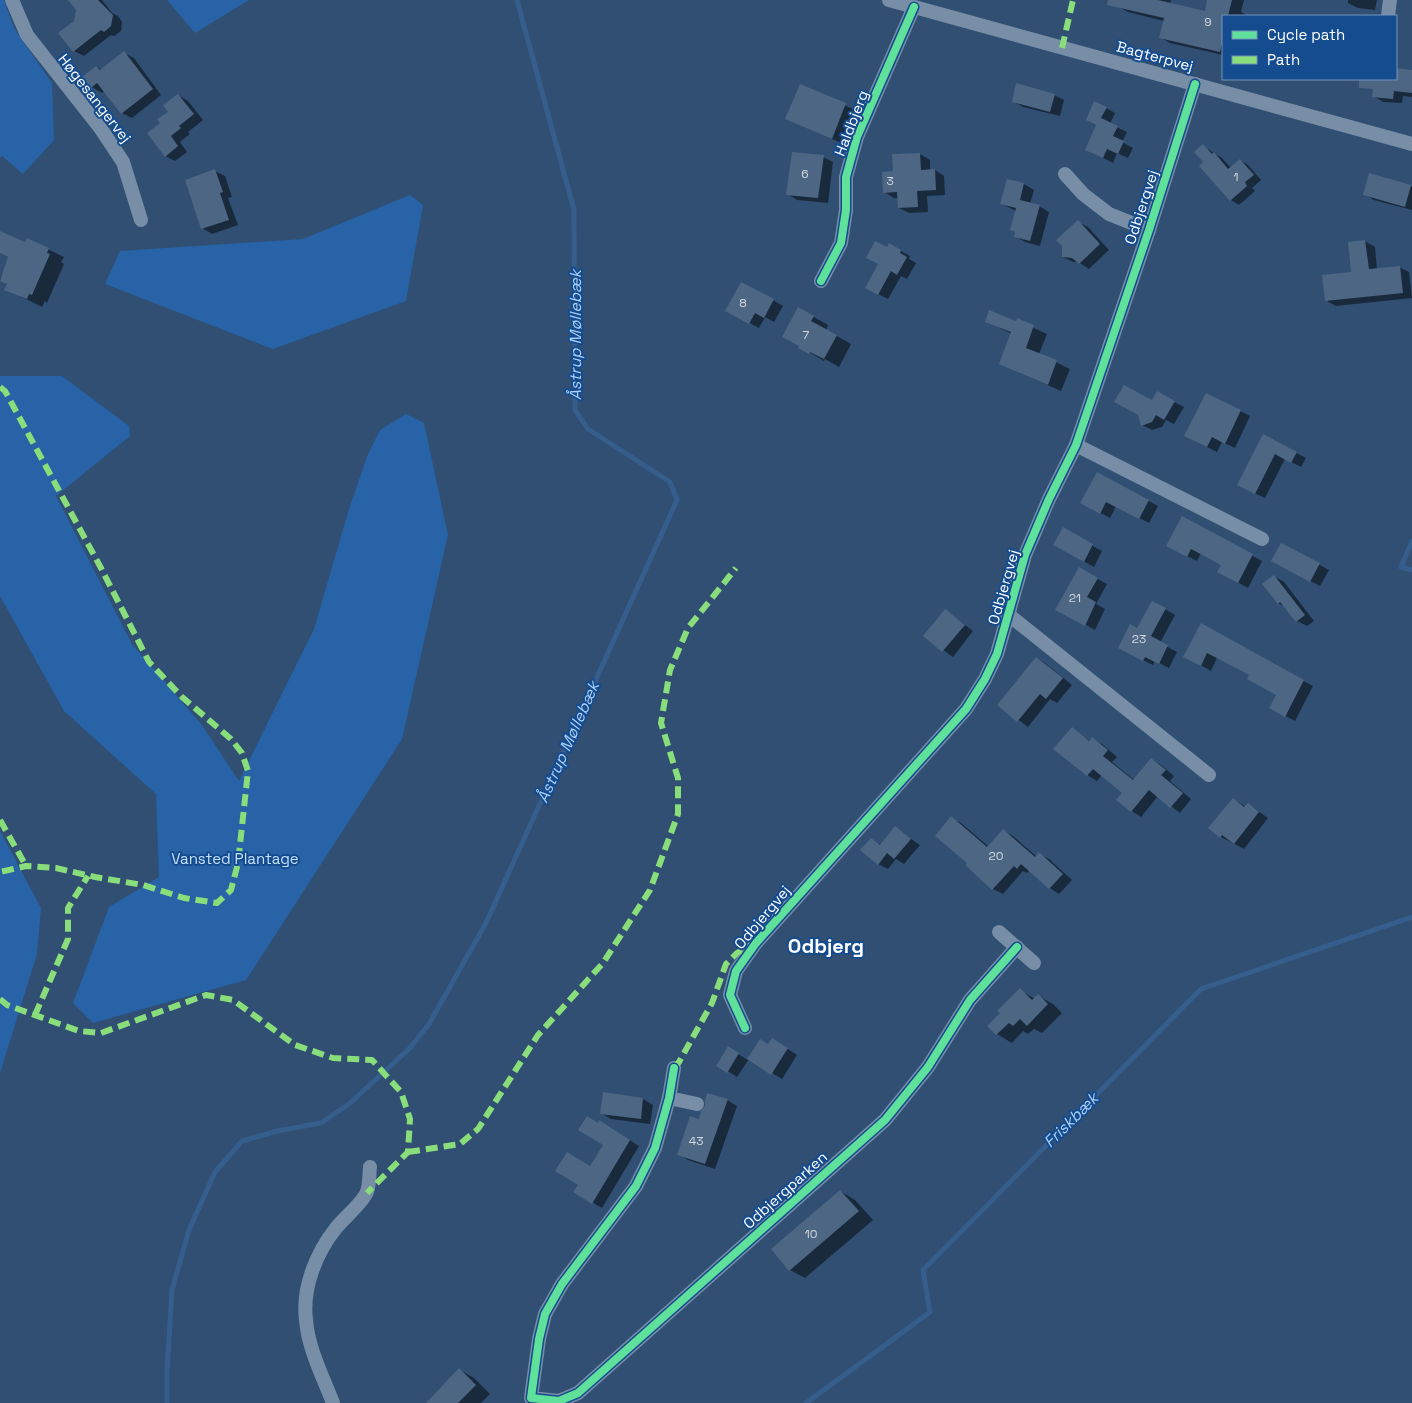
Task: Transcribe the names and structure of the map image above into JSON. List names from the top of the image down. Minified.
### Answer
{"streets":{"street":["Bagterpvej","Høgesangervej","Haldbjerg","Odbjergvej","Odbjergparken"]},"crossings":[["Bagterpvej","Haldbjerg"],["Bagterpvej","Odbjergvej"]],"districts":["Odbjerg"],"water":["Åstrup Møllebæk","Friskbæk"],"parks":["Vansted Plantage"],"house_numbers":["9","6","1","3","8","7","21","23","20","43","10"],"legend":["Cycle path","Path"]}
